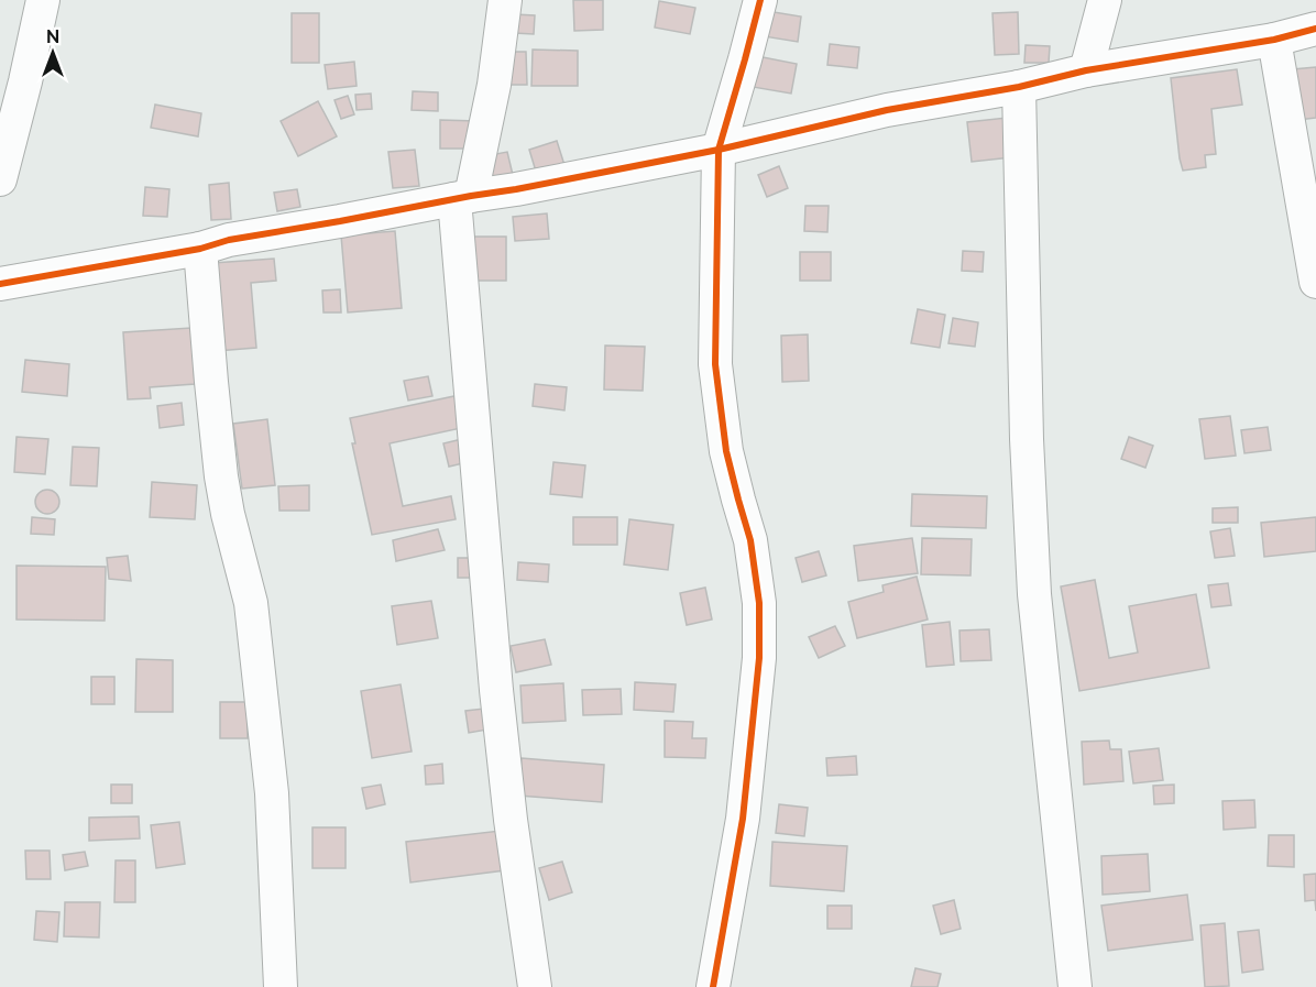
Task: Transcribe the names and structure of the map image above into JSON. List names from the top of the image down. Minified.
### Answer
{"north":"top"}
